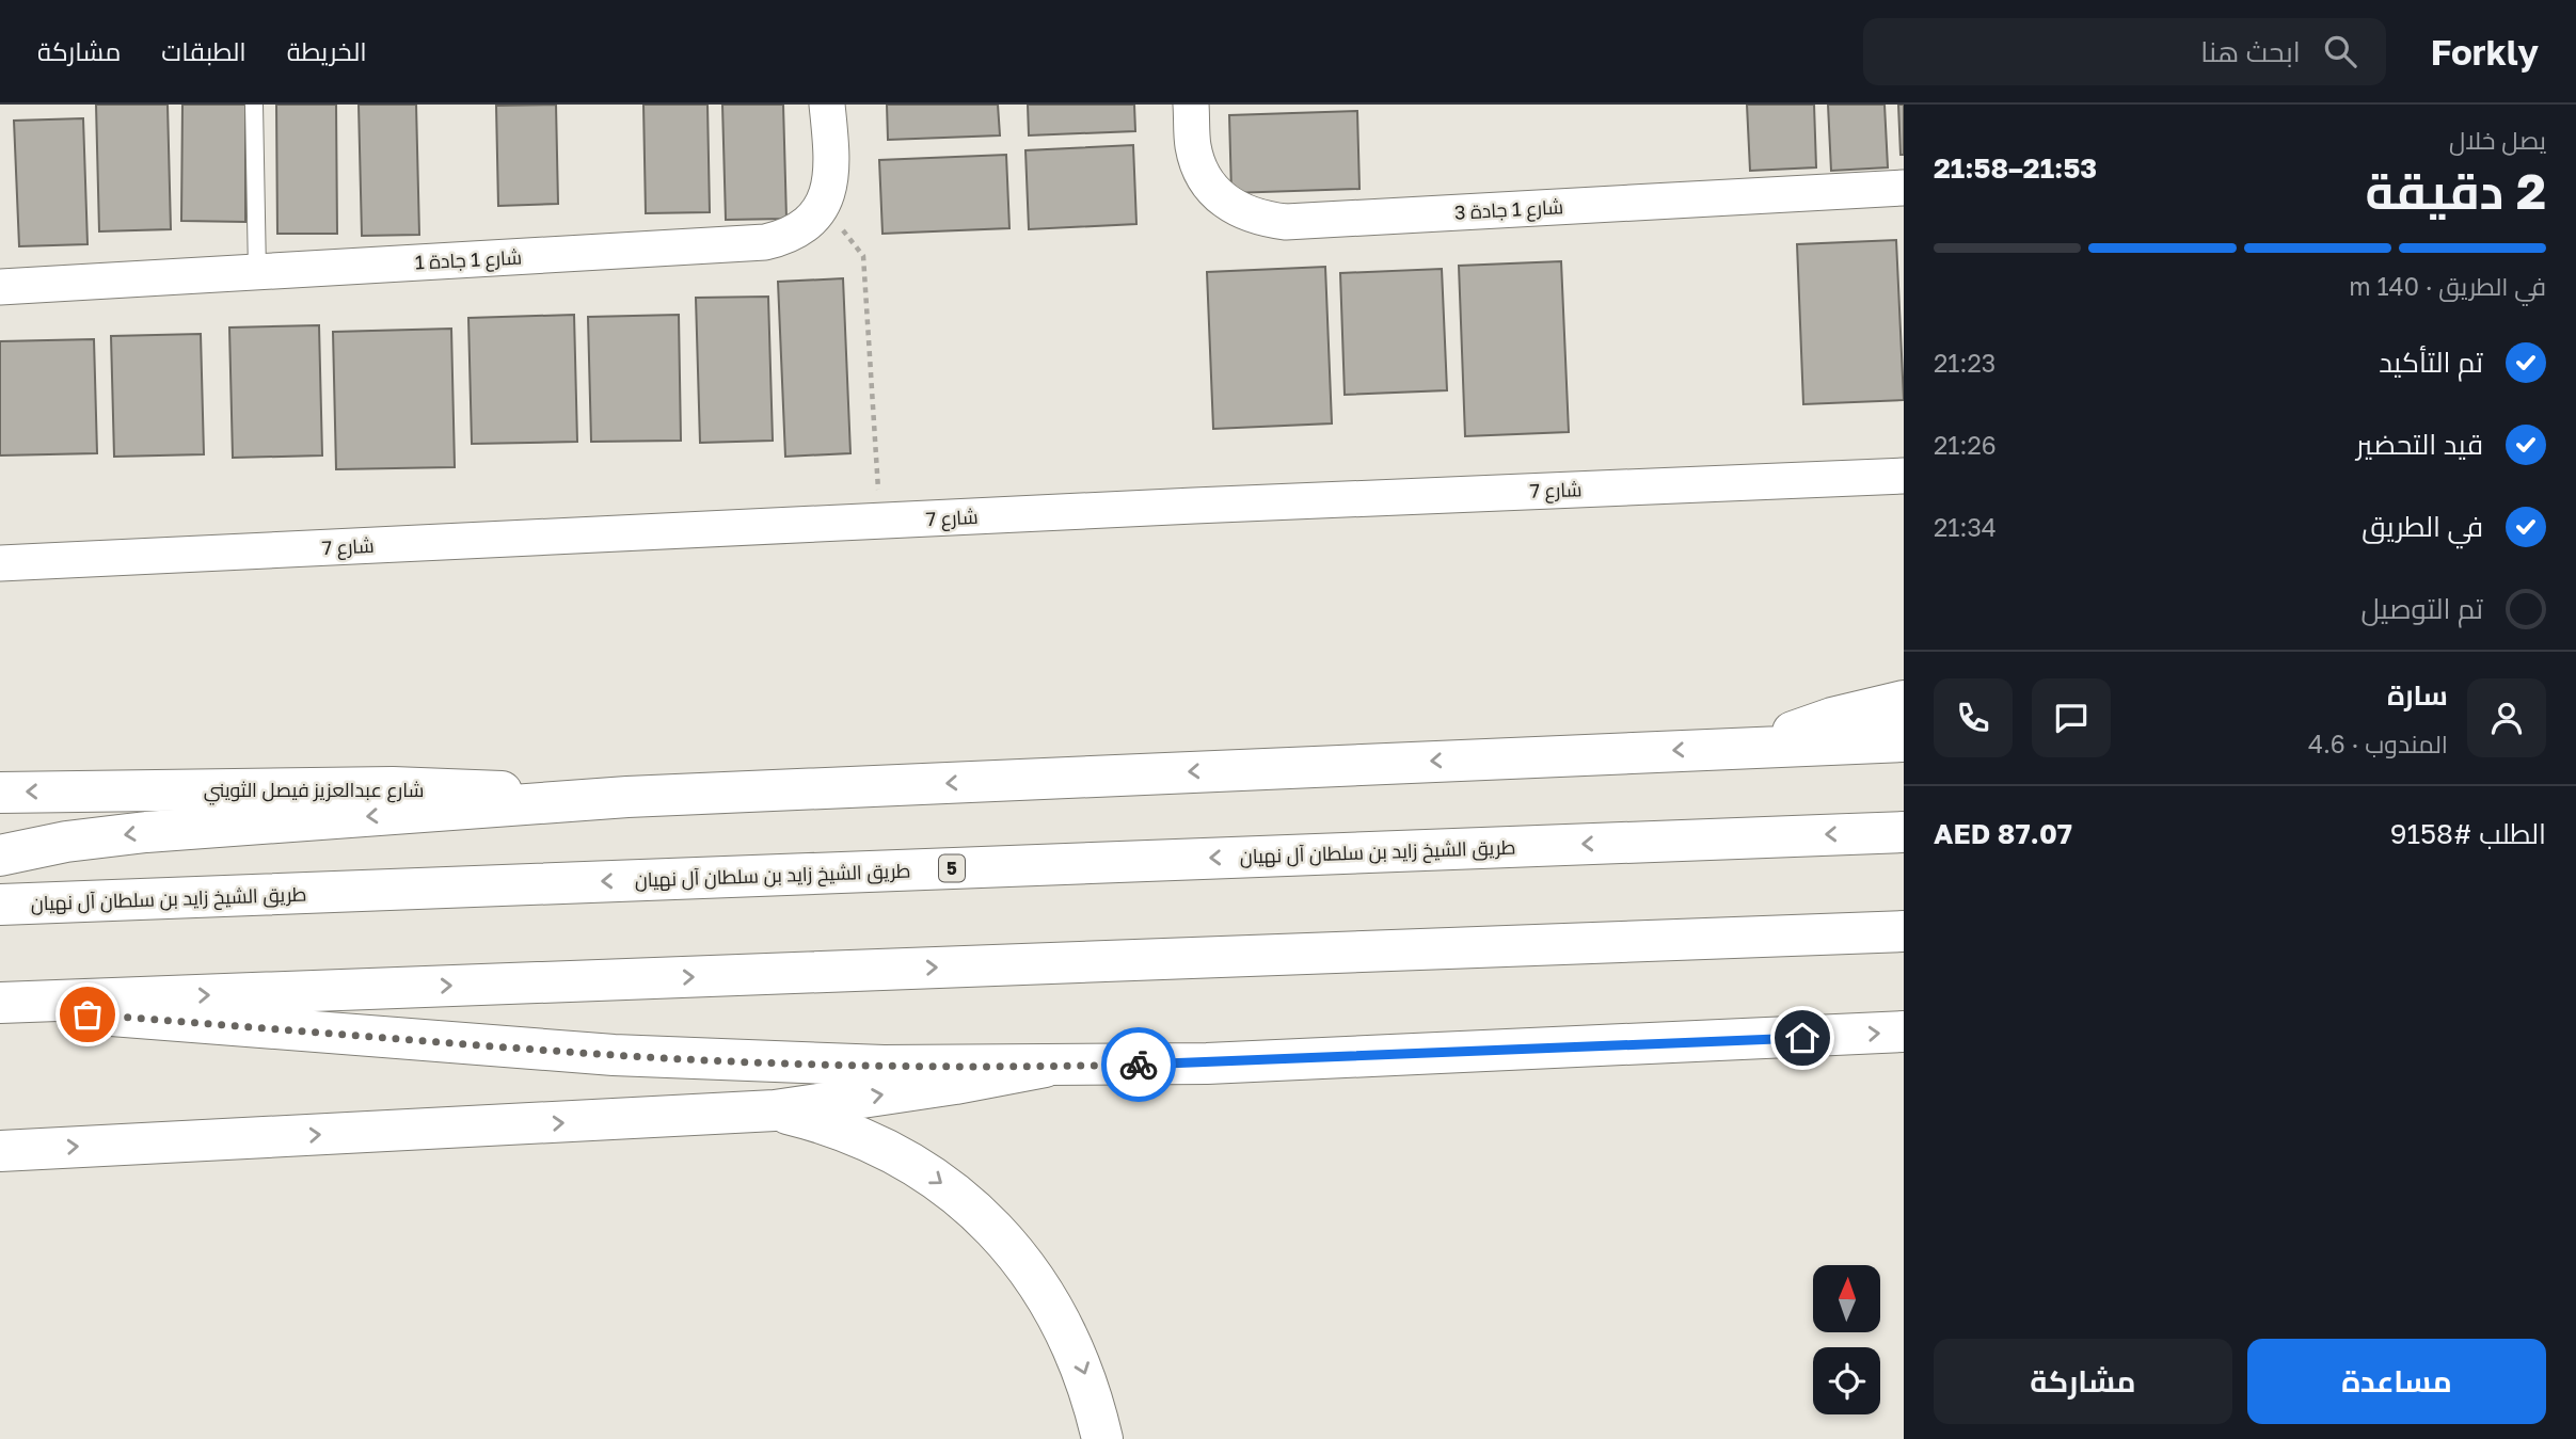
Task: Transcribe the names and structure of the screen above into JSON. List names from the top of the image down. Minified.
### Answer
{"streets":{"main road":["شارع عبدالعزيز فيصل الثويني","طريق الشيخ زايد بن سلطان آل نهيان","5"],"street":["شارع 1 جادة 3","شارع 1 جادة 1","شارع 7"]},"north":"top","page":{"header":"Forkly","search":"ابحث هنا","nav":["الخريطة","الطبقات","مشاركة"],"heading":["2 دقيقة","يصل خلال","21:53–21:58"],"panel":["سارة","المندوب · 4.6","الطلب #9158","AED 87.07"],"bar":"في الطريق · 140 m","list":[["تم التأكيد","21:23"],["قيد التحضير","21:26"],["في الطريق","21:34"],"تم التوصيل"],"buttons":["مساعدة","مشاركة"]}}
